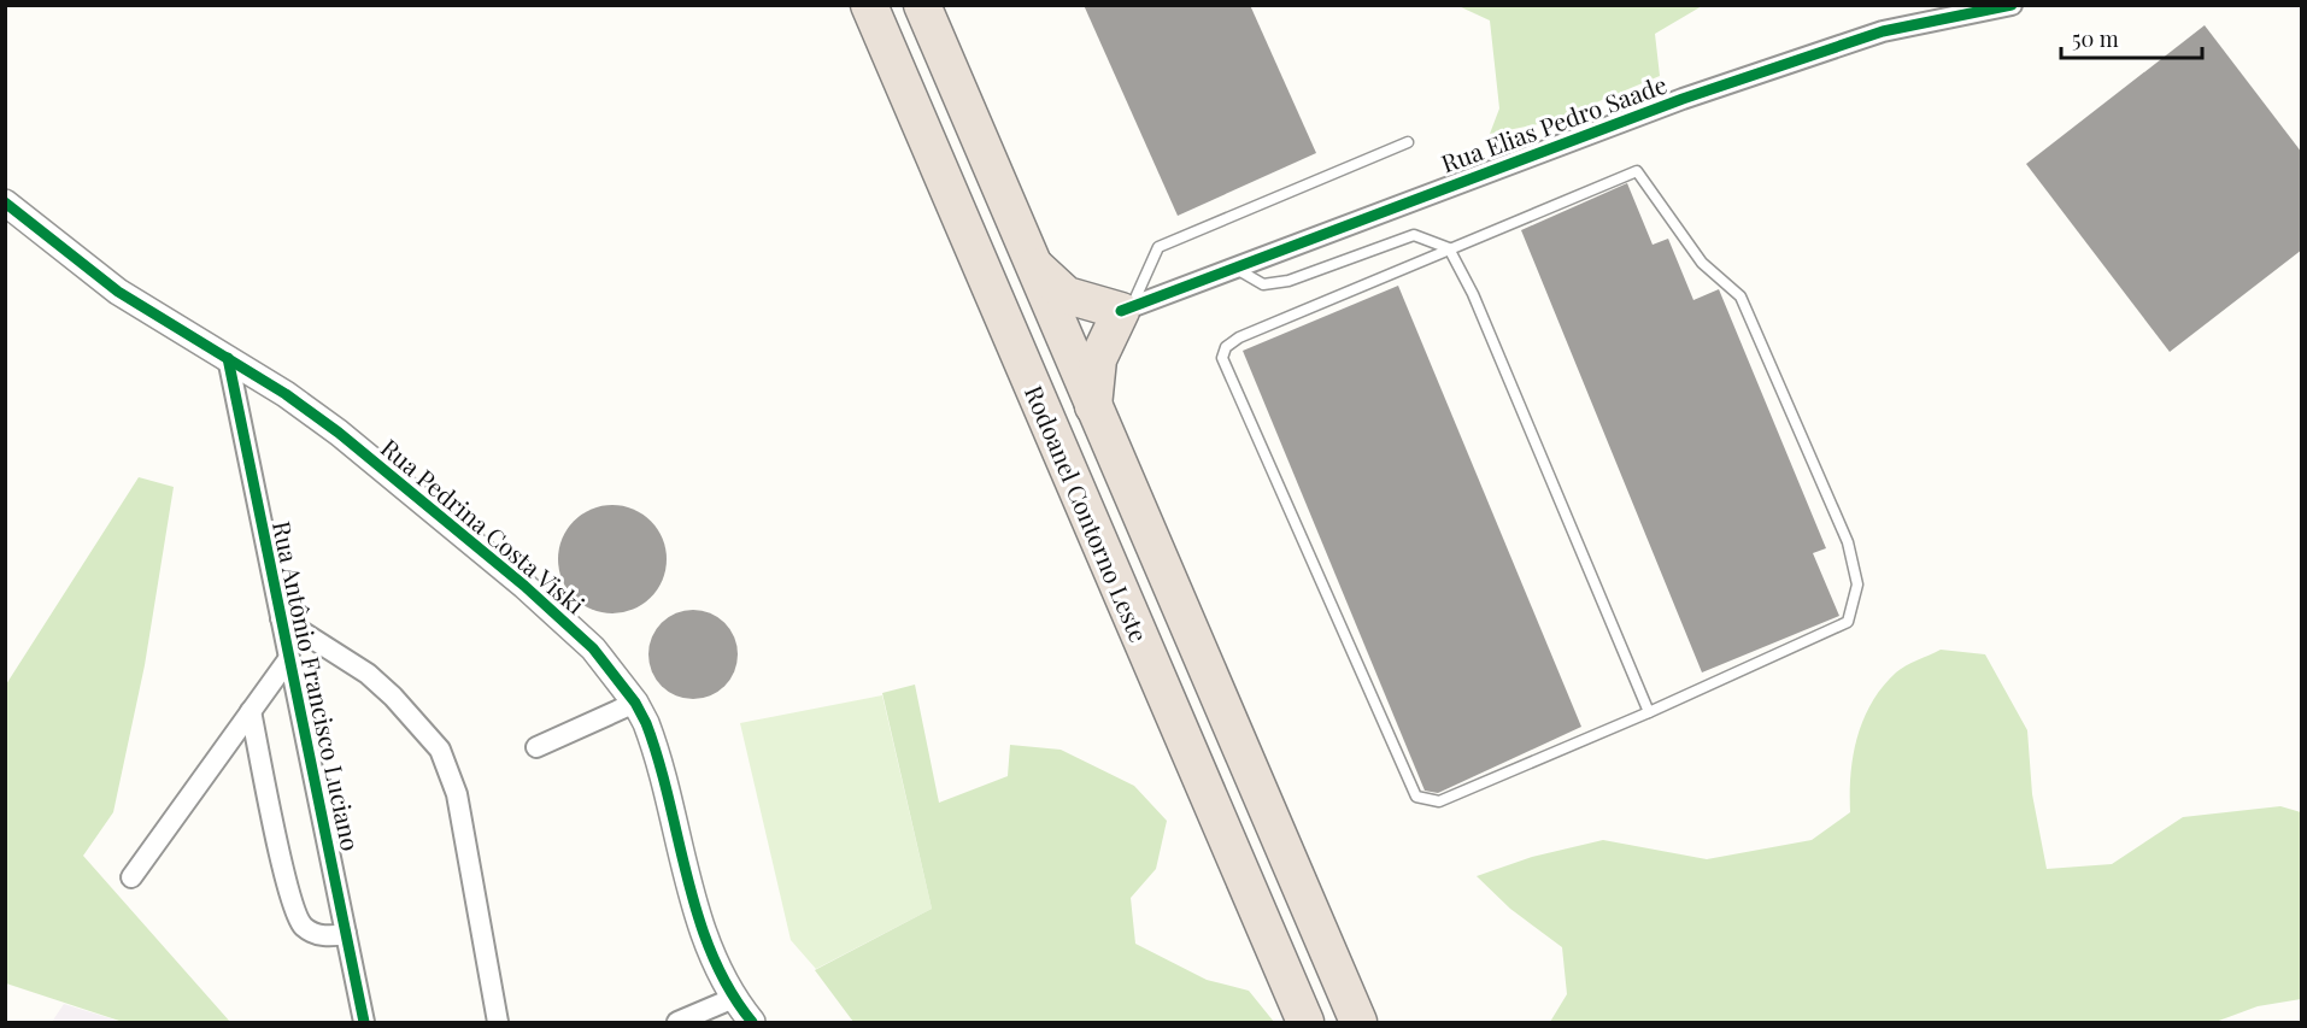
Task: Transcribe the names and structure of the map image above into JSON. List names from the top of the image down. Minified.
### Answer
{"streets":{"highway":["Rodoanel Contorno Leste"],"street":["Rua Elias Pedro Saade","Rua Pedrina Costa Viski","Rua Antônio Francisco Luciano"]},"crossings":[["Rua Pedrina Costa Viski","Rua Antônio Francisco Luciano"]],"scale_bar":"50 m"}
